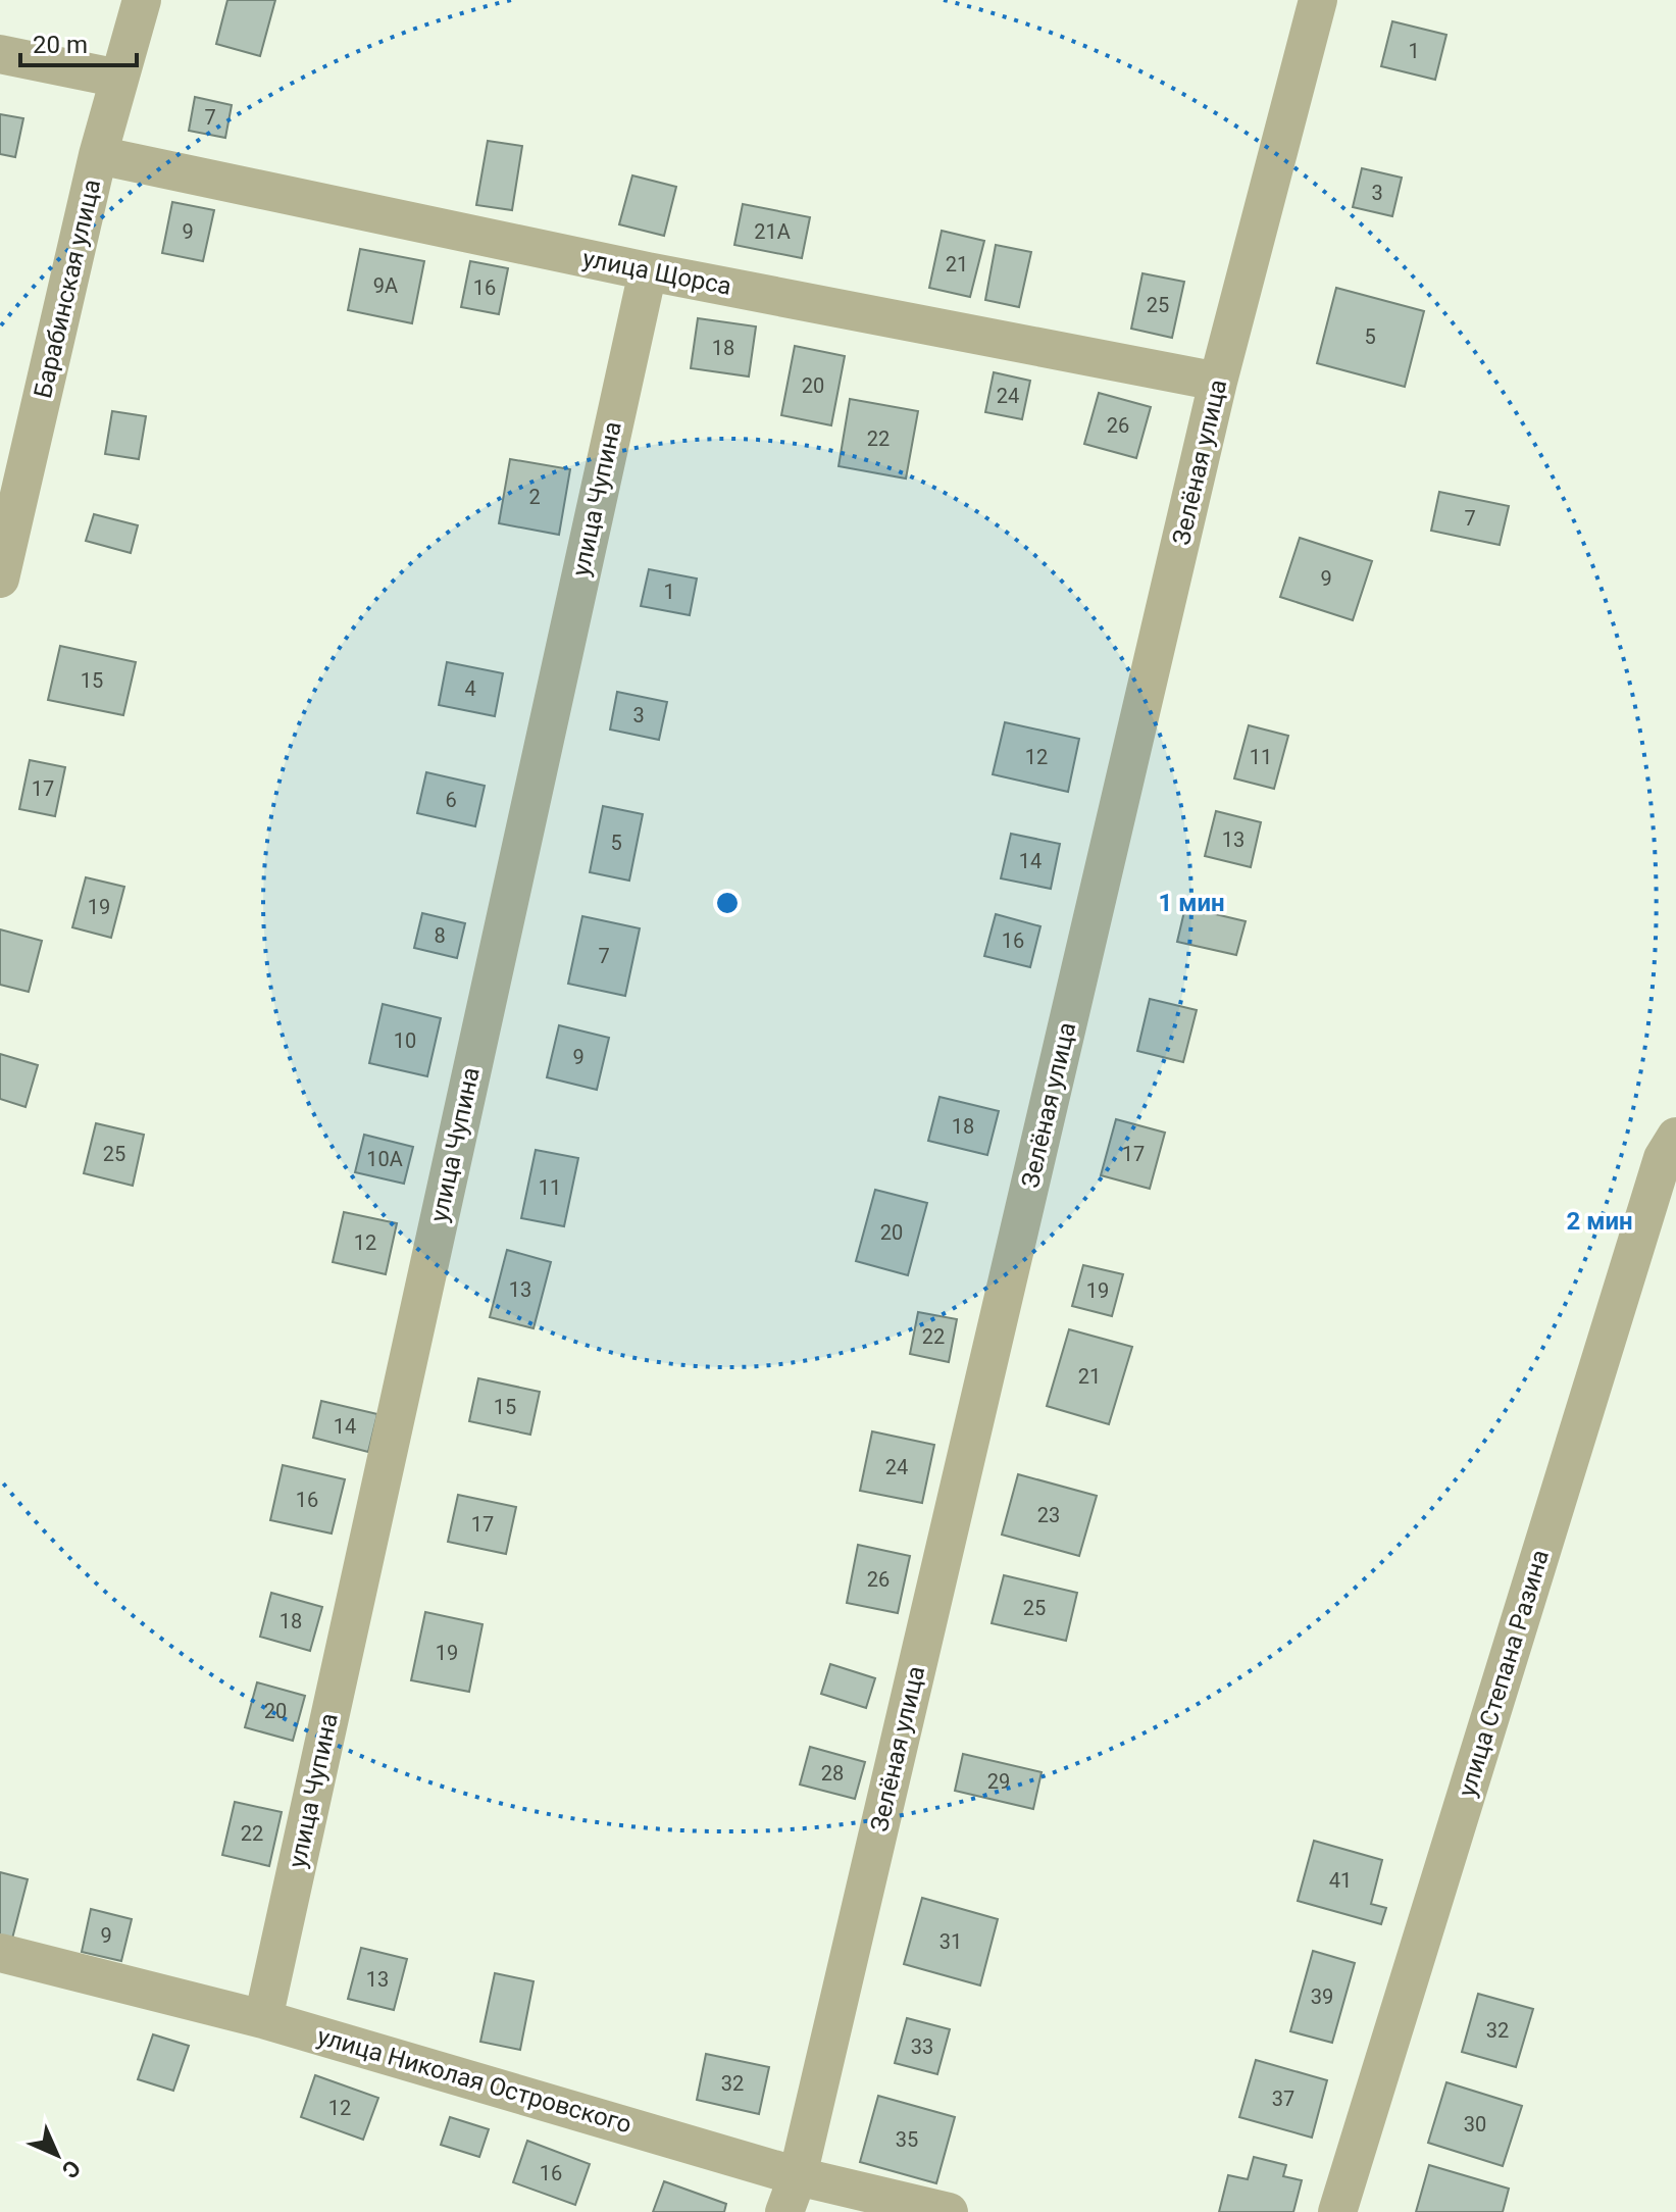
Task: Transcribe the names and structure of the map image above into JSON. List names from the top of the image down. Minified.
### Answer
{"streets":{"street":["улица Щорса","Барабинская улица","Зелёная улица","улица Чупина","улица Степана Разина","улица Николая Островского"]},"crossings":[["улица Щорса","Барабинская улица"],["улица Щорса","Зелёная улица"],["улица Щорса","улица Чупина"],["Зелёная улица","улица Николая Островского"],["улица Чупина","улица Николая Островского"]],"house_numbers":["1","7","3","9","21А","21","9А","16","25","5","18","20","24","26","22","2","7","9","1","15","4","3","12","11","17","6","13","5","14","19","8","16","7","10","9","18","25","17","10А","11","20","12","13","19","22","21","15","14","24","16","23","17","26","25","18","19","20","28","29","22","41","9","31","13","39","32","33","32","37","12","30","35","16"],"scale_bar":"20 m","north":"bottom right","rings":["1 мин","2 мин"]}
